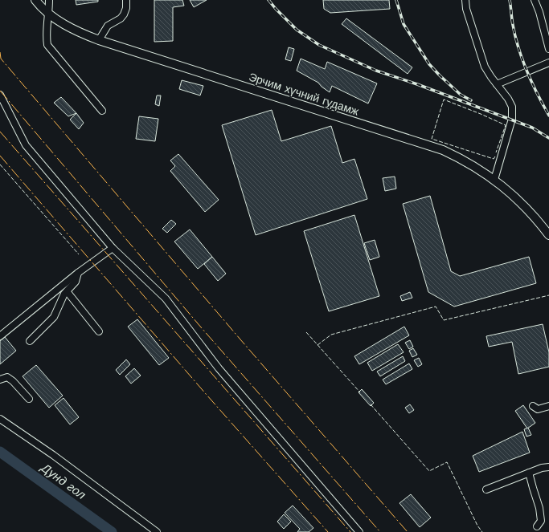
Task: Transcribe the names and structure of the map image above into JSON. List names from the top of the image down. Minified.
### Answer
{"streets":{"main road":["Эрчим хүчний гудамж"]},"water":["Дунд гол"]}
